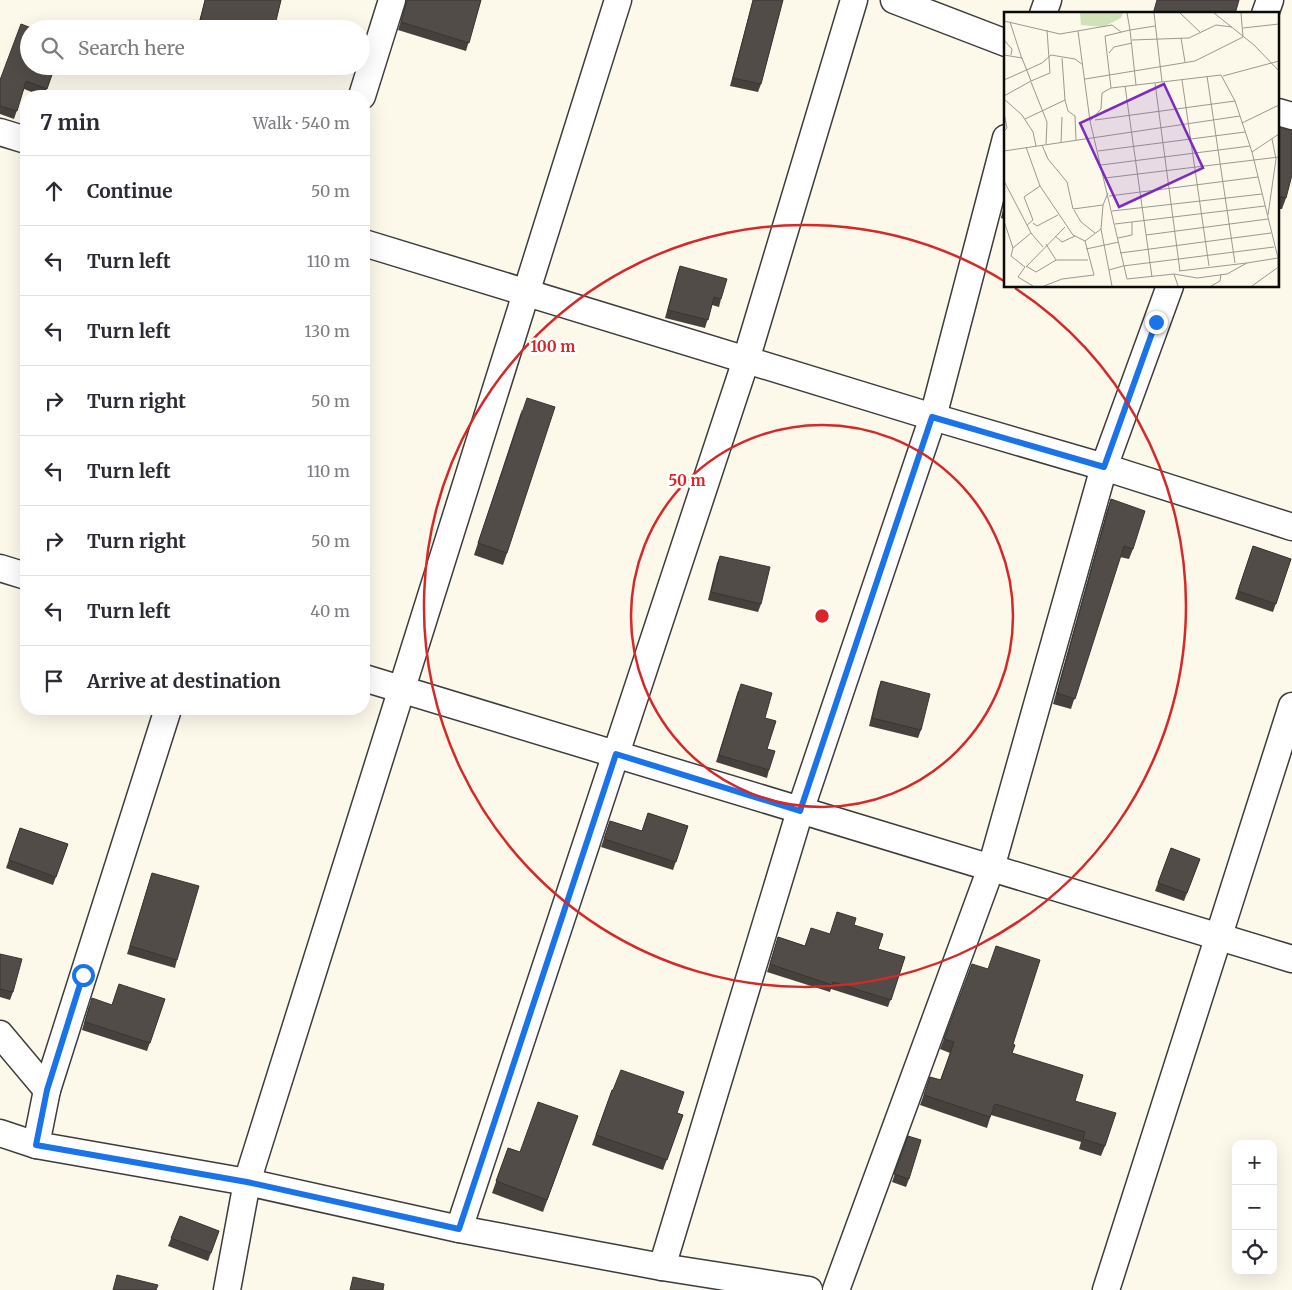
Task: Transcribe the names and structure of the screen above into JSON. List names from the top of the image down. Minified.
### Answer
{"page":{"search":"Search here","heading":["7 min","Walk · 540 m"],"list":[["Continue","50 m"],["Turn left","110 m"],["Turn left","130 m"],["Turn right","50 m"],["Turn left","110 m"],["Turn right","50 m"],["Turn left","40 m"],"Arrive at destination"],"map_buttons":["+","−"]},"rings":["100 m","50 m"]}
